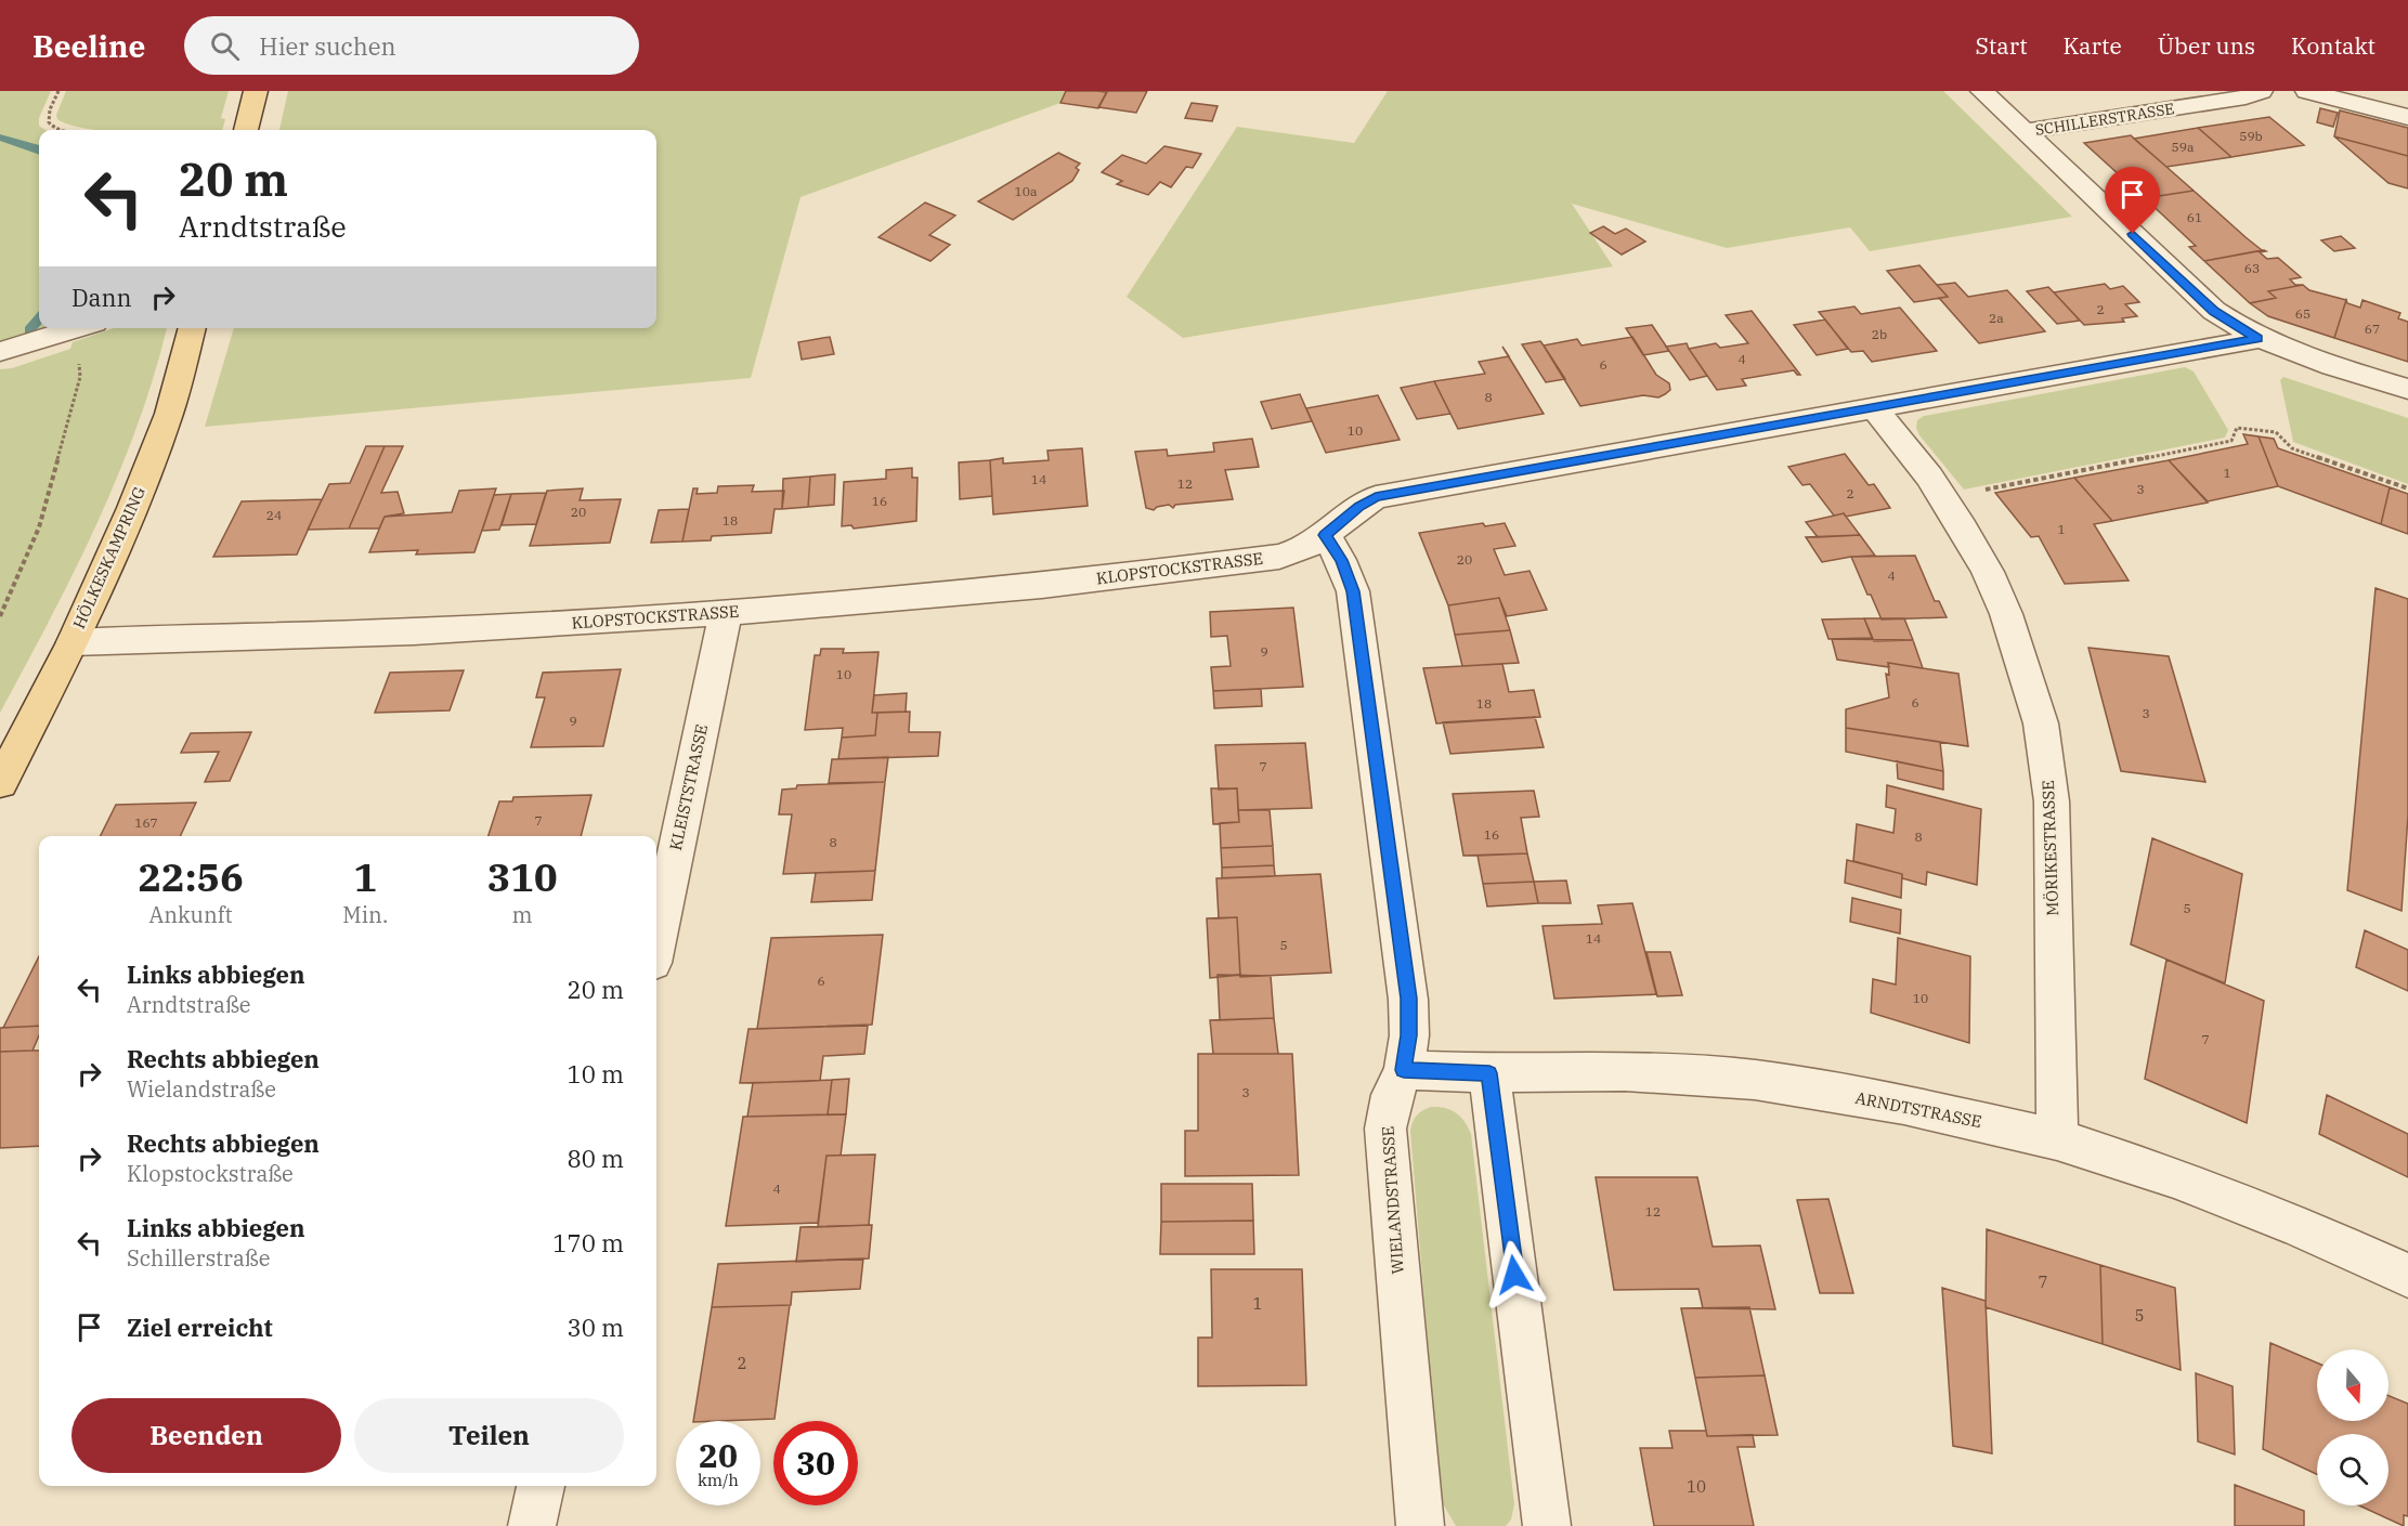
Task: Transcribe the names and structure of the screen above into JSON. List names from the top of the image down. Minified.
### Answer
{"streets":{"main road":["HÖLKESKAMPRING"],"street":["SCHILLERSTRASSE","KLOPSTOCKSTRASSE","KLEISTSTRASSE","MÖRIKESTRASSE","ARNDTSTRASSE","WIELANDSTRASSE"]},"crossings":[["SCHILLERSTRASSE","KLOPSTOCKSTRASSE"],["HÖLKESKAMPRING","KLOPSTOCKSTRASSE"],["KLOPSTOCKSTRASSE","KLEISTSTRASSE"],["KLOPSTOCKSTRASSE","MÖRIKESTRASSE"],["KLOPSTOCKSTRASSE","WIELANDSTRASSE"],["MÖRIKESTRASSE","ARNDTSTRASSE"],["ARNDTSTRASSE","WIELANDSTRASSE"]],"house_numbers":["59b","59a","10a","61","63","2","65","2a","67","2b","4","6","8","10","1","14","12","3","2","16","20","24","18","1","20","4","9","10","6","18","3","9","7","7","167","16","8","8","5","14","5","6","10","7","3","4","12","7","1","5","2","10"],"north":"bottom","page":{"header":"Beeline","search":"Hier suchen","nav":["Start","Karte","Über uns","Kontakt"],"turn":["20 m","Arndtstraße"],"then":"Dann","eta":["22:56","Ankunft","1","Min.","310","m"],"list":[{"name":"Links abbiegen","note":"Arndtstraße","value":"20 m"},{"name":"Rechts abbiegen","note":"Wielandstraße","value":"10 m"},{"name":"Rechts abbiegen","note":"Klopstockstraße","value":"80 m"},{"name":"Links abbiegen","note":"Schillerstraße","value":"170 m"},{"name":"Ziel erreicht","value":"30 m"}],"buttons":["Beenden","Teilen"],"speed":"20 km/h","limit":"30"}}
